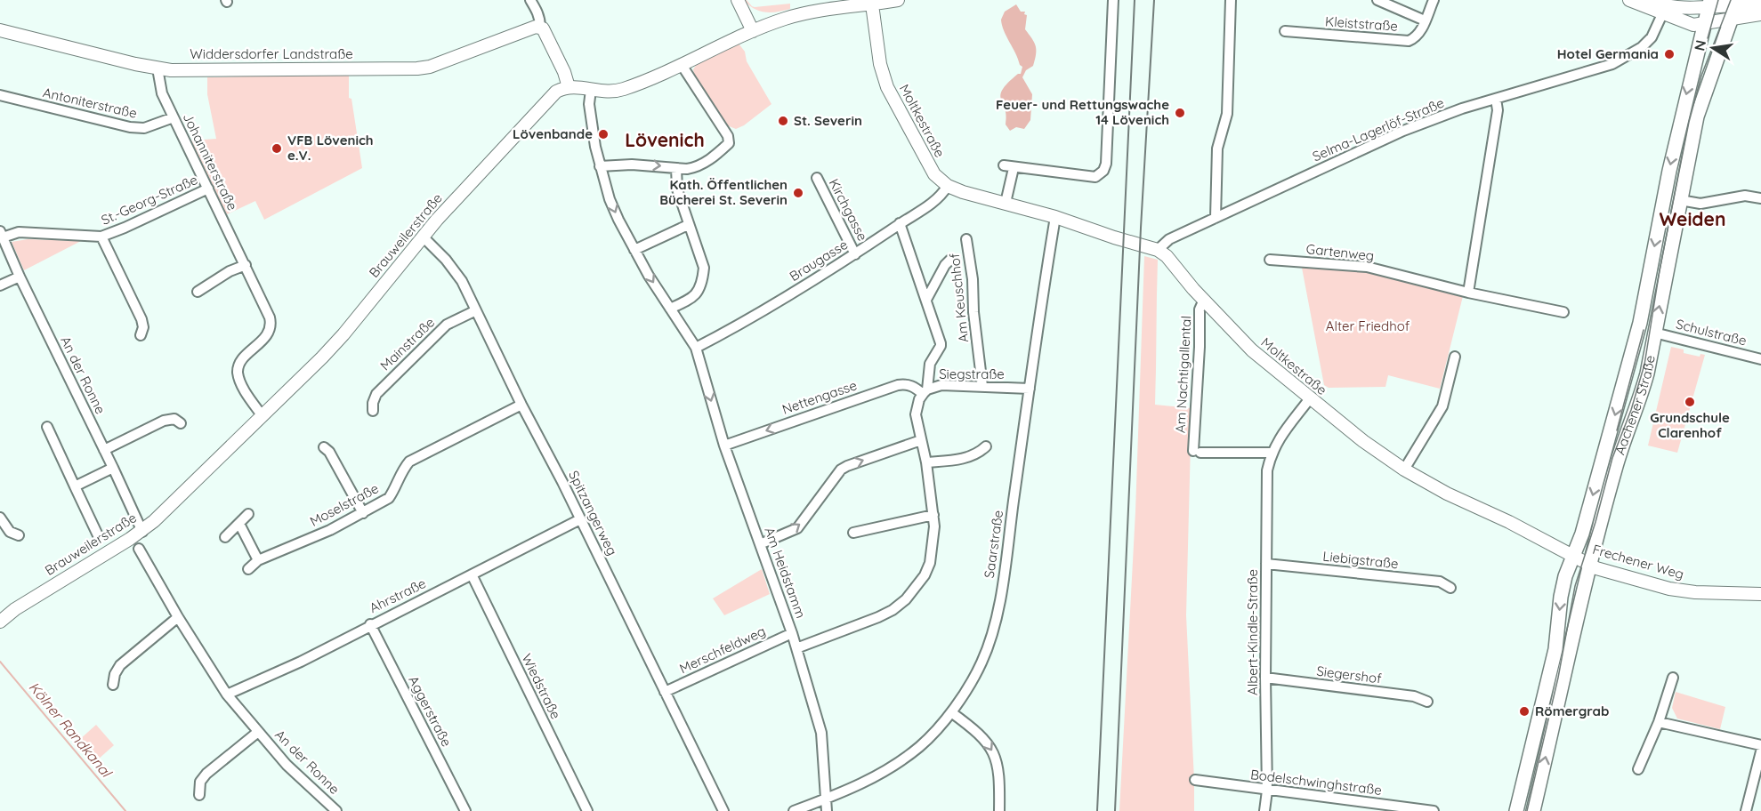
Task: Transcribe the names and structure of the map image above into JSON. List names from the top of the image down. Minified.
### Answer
{"streets":{"main road":["Aachener Straße"],"street":["Kleiststraße","Widdersdorfer Landstraße","Antoniterstraße","Moltkestraße","Selma-Lagerlöf-Straße","Johanniterstraße","St.-Georg-Straße","Kirchgasse","Brauweilerstraße","Gartenweg","Braugasse","Am Keuschhof","Schulstraße","Mainstraße","Siegstraße","Am Nachtigallental","An der Ronne","Nettengasse","Moselstraße","Spitzangerweg","Saarstraße","Liebigstraße","Frechener Weg","Am Heidstamm","Ahrstraße","Albert-Kindle-Straße","Merschfeldweg","Siegershof","Wiedstraße","Aggerstraße","Bodelschwinghstraße"]},"crossings":[["Widdersdorfer Landstraße","Johanniterstraße"],["Antoniterstraße","Johanniterstraße"],["Moltkestraße","Selma-Lagerlöf-Straße"],["Moltkestraße","Braugasse"],["Moltkestraße","Am Nachtigallental"],["Moltkestraße","Aachener Straße"],["Moltkestraße","Saarstraße"],["Moltkestraße","Frechener Weg"],["Moltkestraße","Albert-Kindle-Straße"],["Johanniterstraße","St.-Georg-Straße"],["Johanniterstraße","Brauweilerstraße"],["St.-Georg-Straße","An der Ronne"],["Kirchgasse","Braugasse"],["Brauweilerstraße","An der Ronne"],["Brauweilerstraße","Spitzangerweg"],["Braugasse","Am Heidstamm"],["Am Keuschhof","Siegstraße"],["Schulstraße","Aachener Straße"],["Mainstraße","Spitzangerweg"],["Siegstraße","Nettengasse"],["Siegstraße","Saarstraße"],["Am Nachtigallental","Albert-Kindle-Straße"],["An der Ronne","Ahrstraße"],["Nettengasse","Am Heidstamm"],["Aachener Straße","Frechener Weg"],["Moselstraße","Spitzangerweg"],["Spitzangerweg","Ahrstraße"],["Spitzangerweg","Merschfeldweg"],["Saarstraße","Am Heidstamm"],["Liebigstraße","Albert-Kindle-Straße"],["Am Heidstamm","Merschfeldweg"],["Ahrstraße","Wiedstraße"],["Ahrstraße","Aggerstraße"],["Albert-Kindle-Straße","Siegershof"],["Albert-Kindle-Straße","Bodelschwinghstraße"]],"districts":["Lövenich","Weiden"],"water":["Kölner Randkanal"],"parks":["Alter Friedhof"],"places":["Hotel Germania","Feuer- und Rettungswache 14 Lövenich","St. Severin","Lövenbande","VFB Lövenich e.V.","Kath. Öffentlichen Bücherei St. Severin","Grundschule Clarenhof","Römergrab"],"north":"left"}
